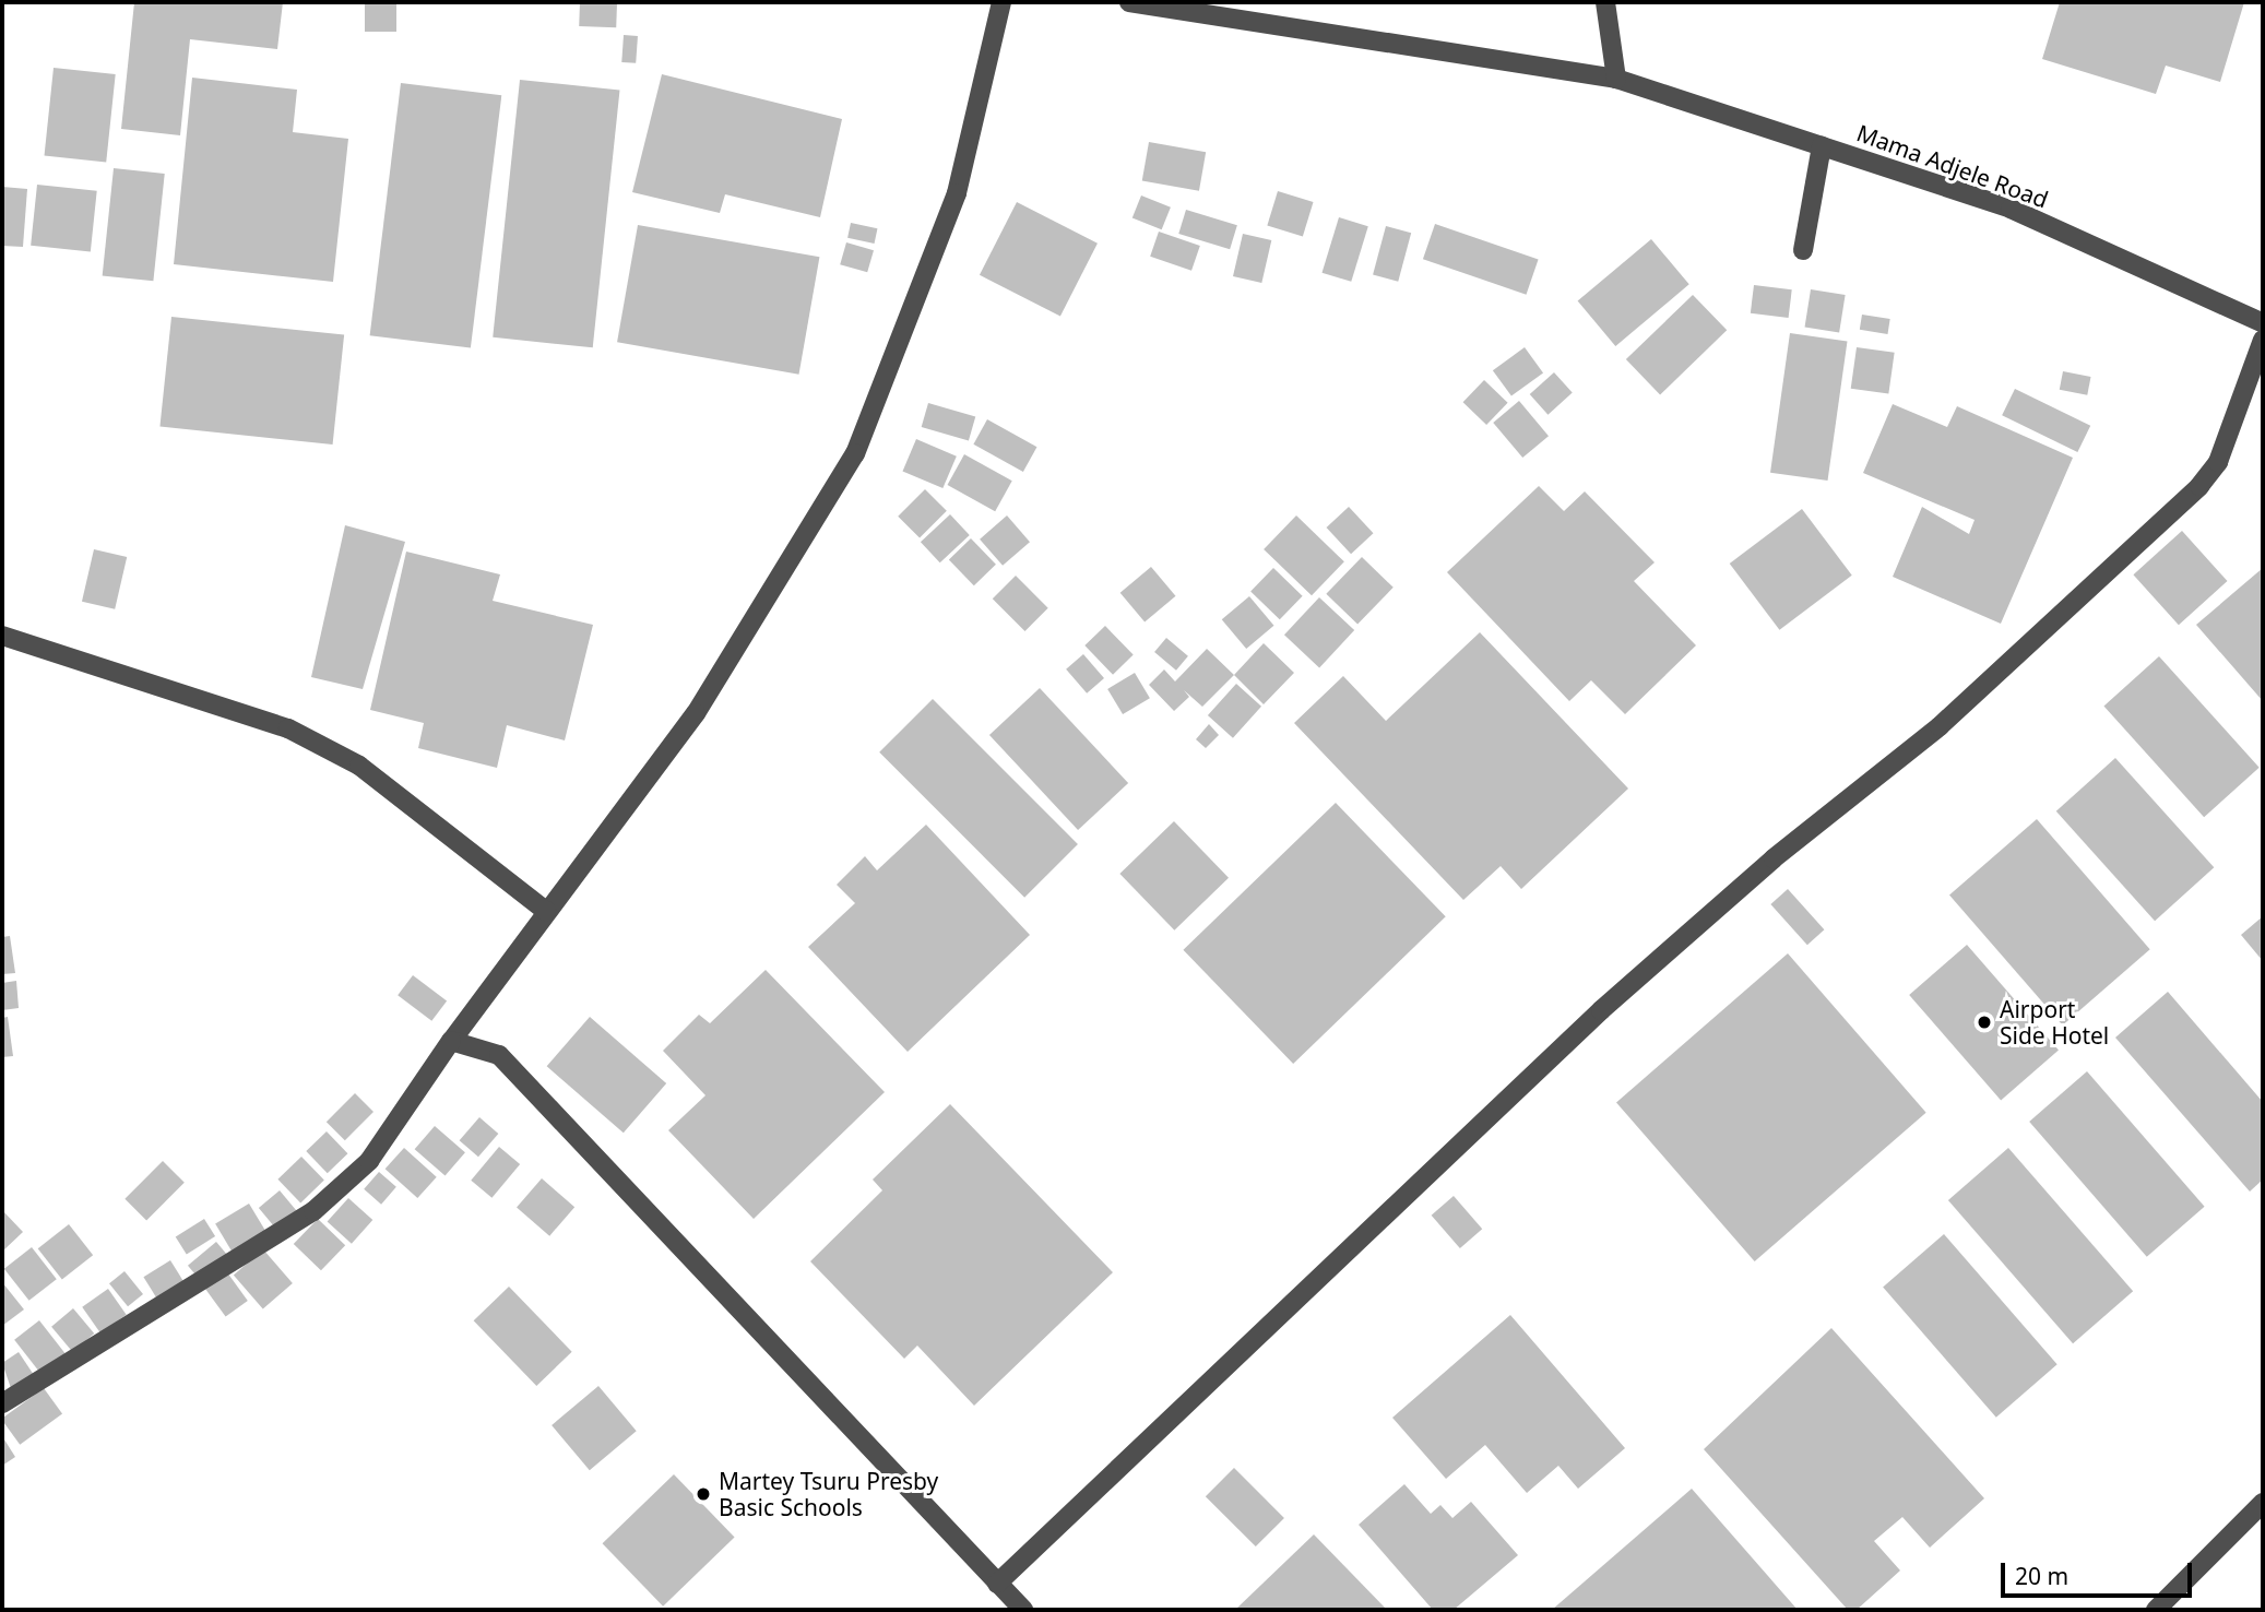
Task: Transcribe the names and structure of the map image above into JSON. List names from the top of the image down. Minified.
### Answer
{"streets":{"street":["Mama Adjele Road"]},"places":["Airport Side Hotel","Martey Tsuru Presby Basic Schools"],"scale_bar":"20 m"}
